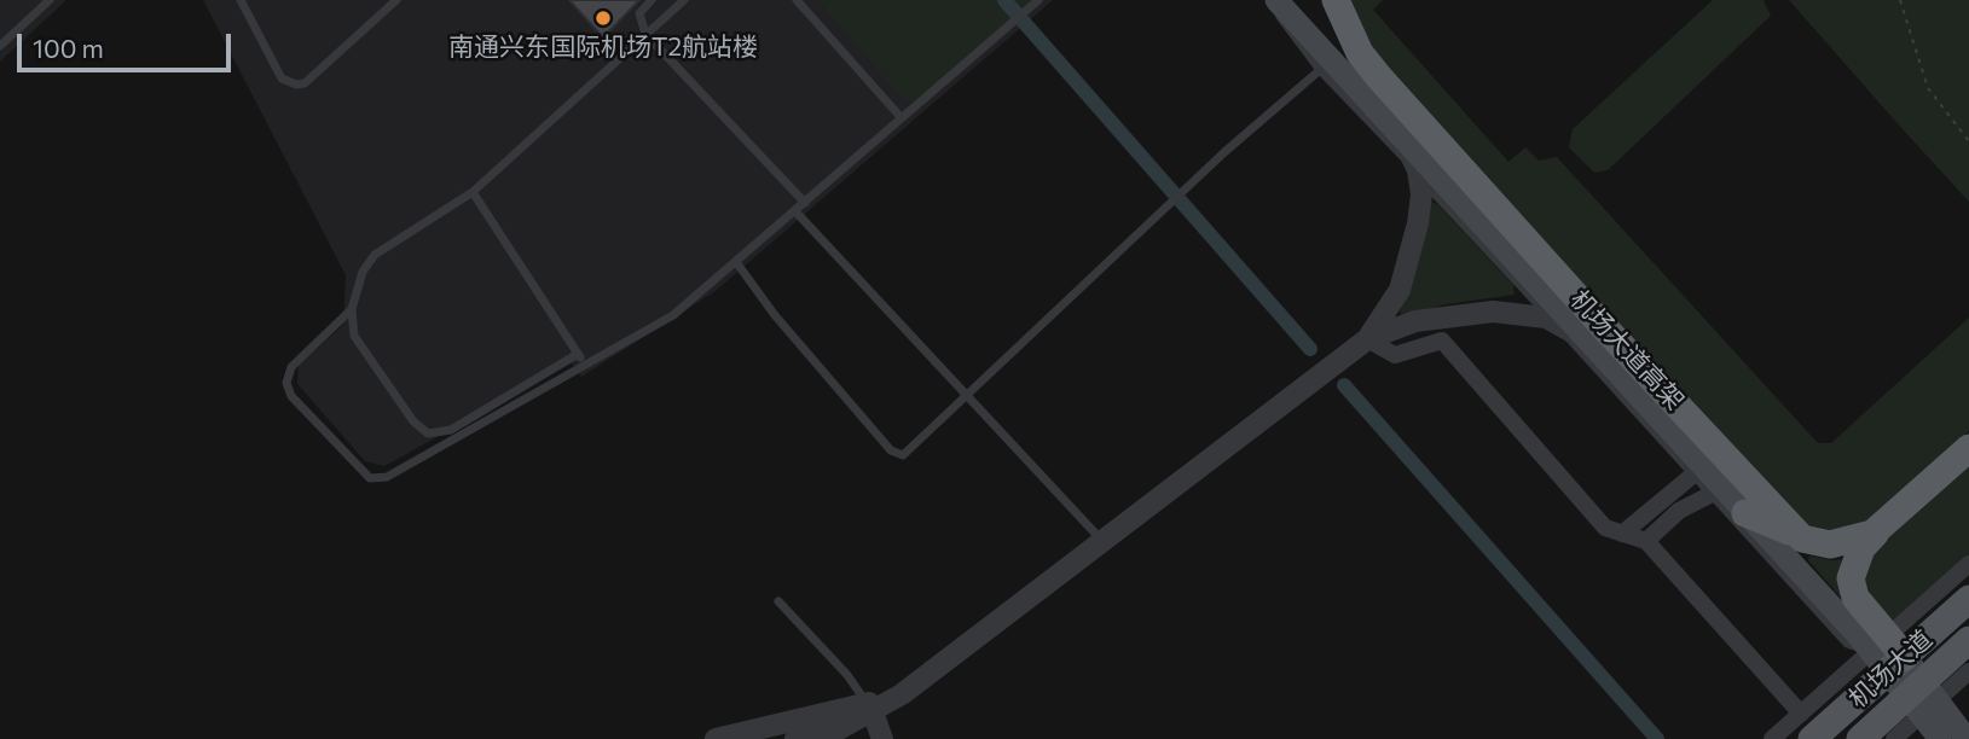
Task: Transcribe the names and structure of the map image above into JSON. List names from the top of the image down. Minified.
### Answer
{"streets":{"highway":["机场大道高架"],"main road":["机场大道"]},"places":["南通兴东国际机场T2航站楼"],"scale_bar":"100 m"}
